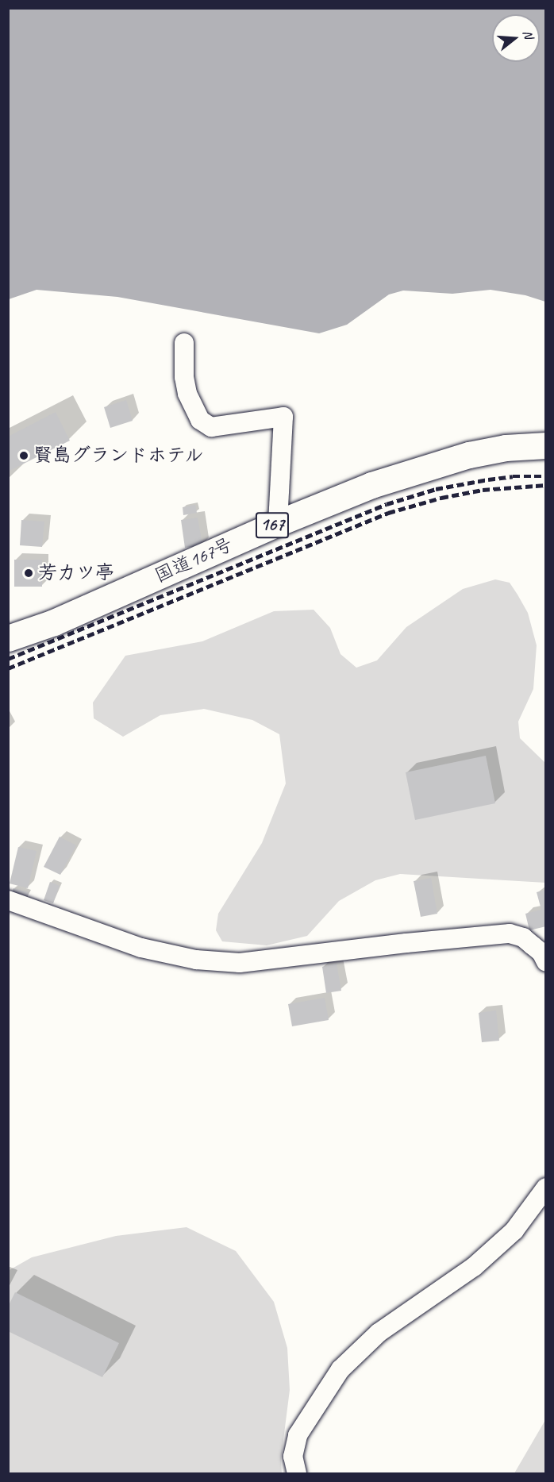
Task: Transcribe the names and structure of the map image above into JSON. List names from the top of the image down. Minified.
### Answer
{"streets":{"highway":["167","国道167号"]},"places":["賢島グランドホテル","芳カツ亭"],"north":"right"}
